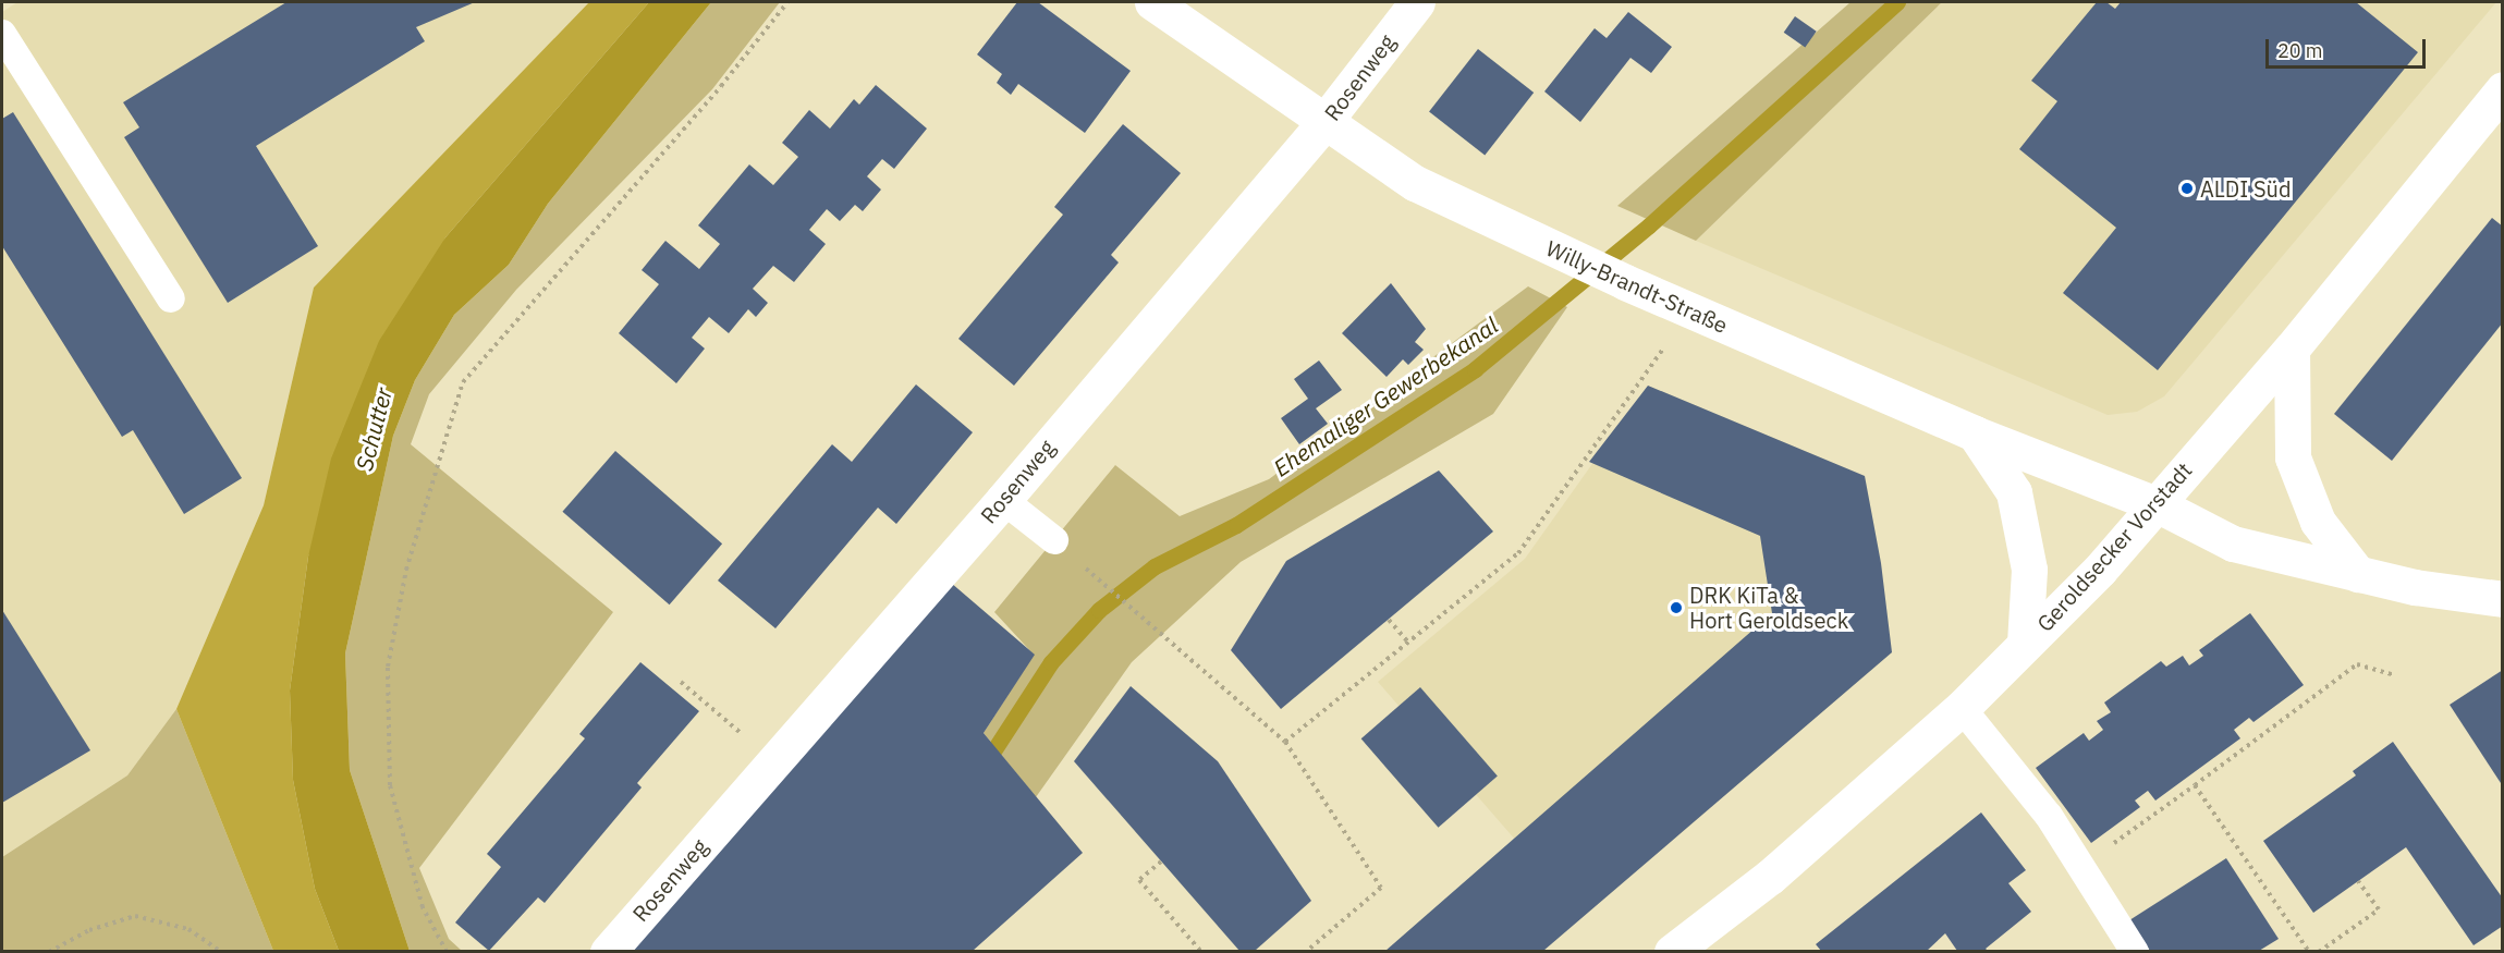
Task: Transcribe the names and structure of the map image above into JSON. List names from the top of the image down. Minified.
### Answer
{"streets":{"street":["Rosenweg","Willy-Brandt-Straße","Geroldsecker Vorstadt"]},"crossings":[["Rosenweg","Willy-Brandt-Straße"],["Willy-Brandt-Straße","Geroldsecker Vorstadt"]],"water":["Ehemaliger Gewerbekanal","Schutter"],"places":["ALDI Süd","DRK KiTa & Hort Geroldseck"],"scale_bar":"20 m"}
